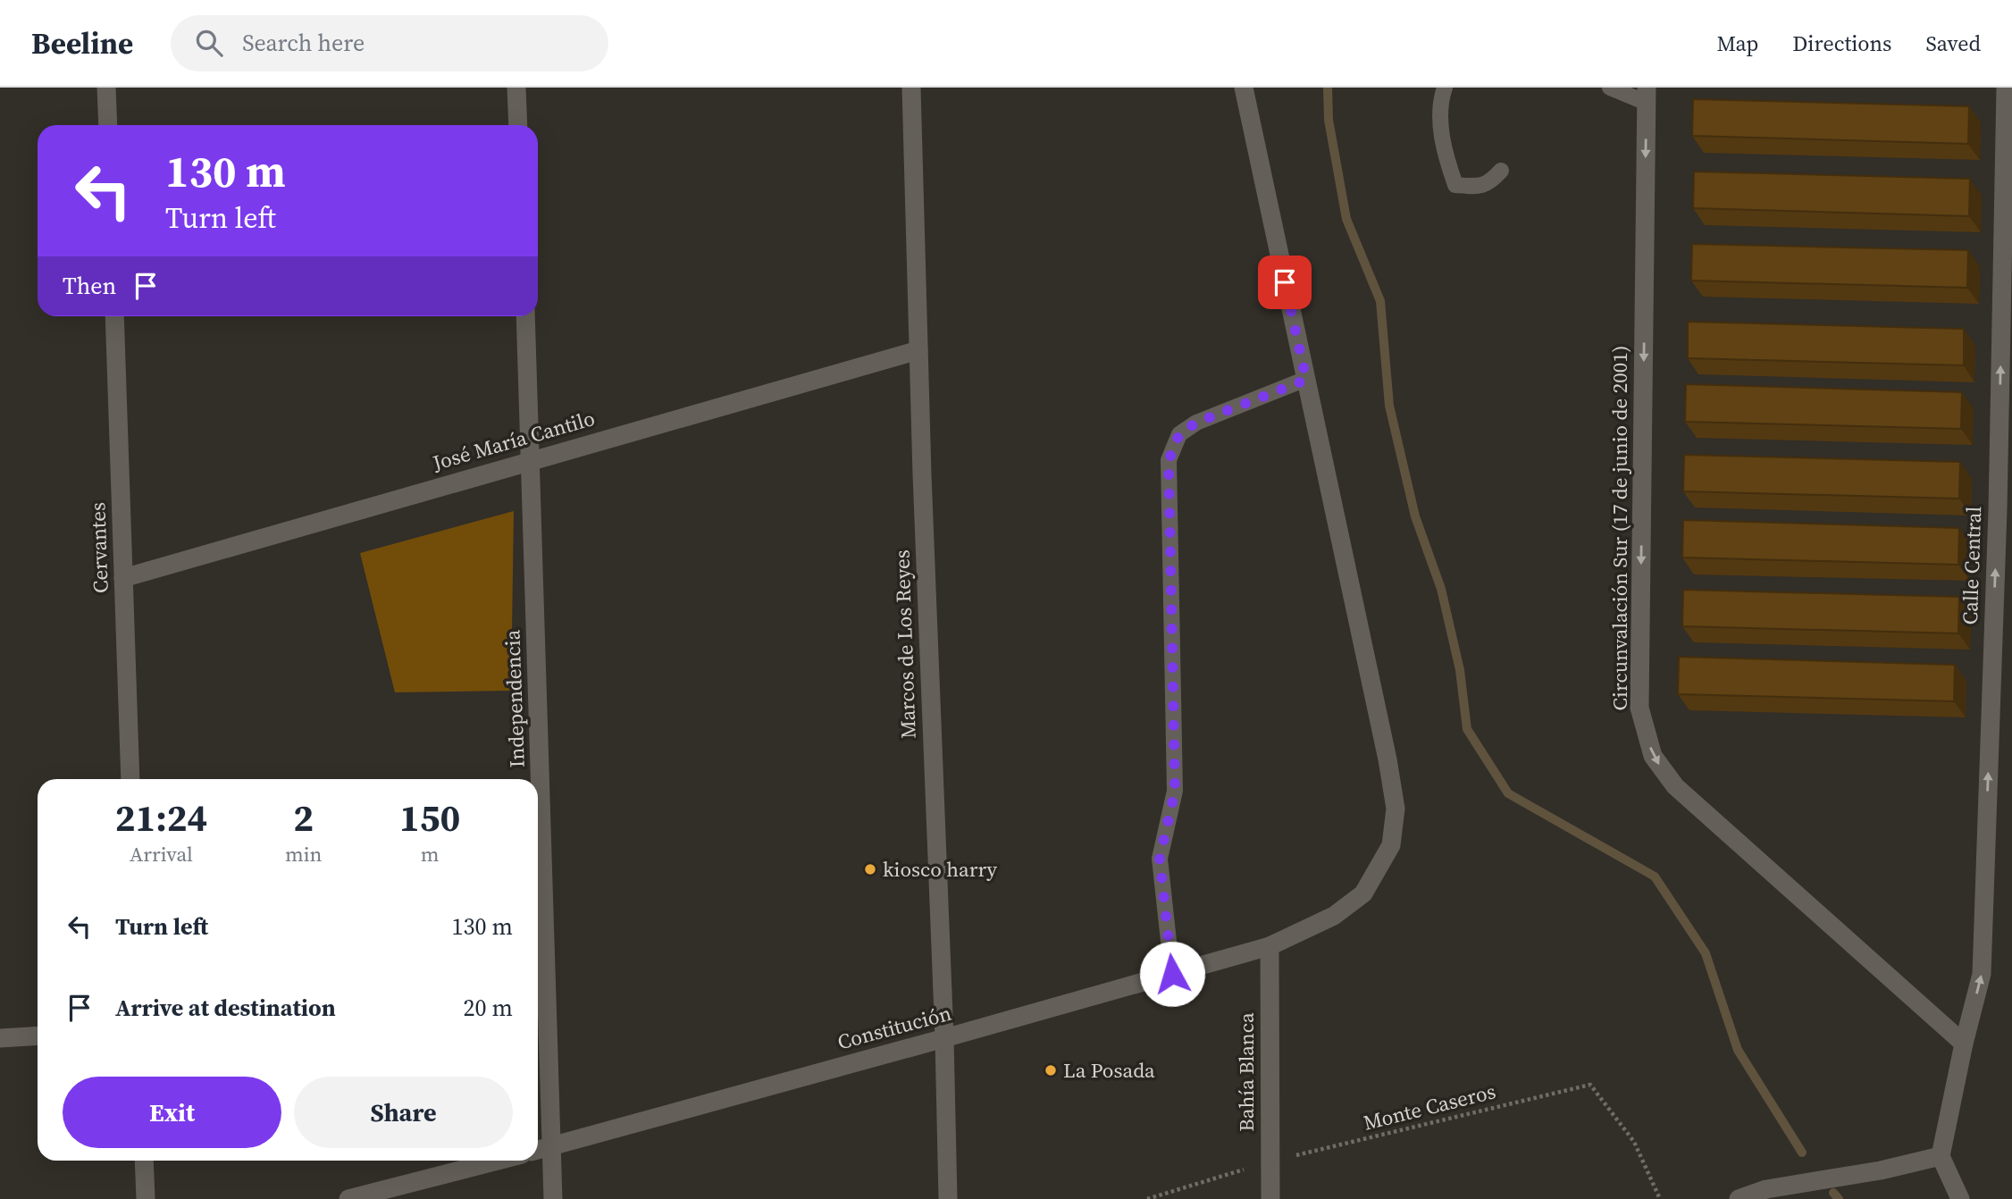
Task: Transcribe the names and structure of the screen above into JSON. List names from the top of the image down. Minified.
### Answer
{"streets":{"street":["José María Cantilo","Circunvalación Sur (17 de junio de 2001)","Cervantes","Calle Central","Marcos de Los Reyes","Independencia","Constitución","Bahía Blanca"],"path":["Monte Caseros"]},"crossings":[["José María Cantilo","Cervantes"],["José María Cantilo","Marcos de Los Reyes"],["José María Cantilo","Independencia"],["Circunvalación Sur (17 de junio de 2001)","Calle Central"],["Marcos de Los Reyes","Constitución"],["Independencia","Constitución"],["Constitución","Bahía Blanca"],["Bahía Blanca","Monte Caseros"]],"one_way":["Circunvalación Sur (17 de junio de 2001)","Calle Central"],"places":["kiosco harry","La Posada"],"page":{"header":"Beeline","search":"Search here","nav":["Map","Directions","Saved"],"turn":["130 m","Turn left"],"then":"Then","eta":["21:24","Arrival","2","min","150","m"],"list":[{"name":"Turn left","value":"130 m"},{"name":"Arrive at destination","value":"20 m"}],"buttons":["Exit","Share"]}}
